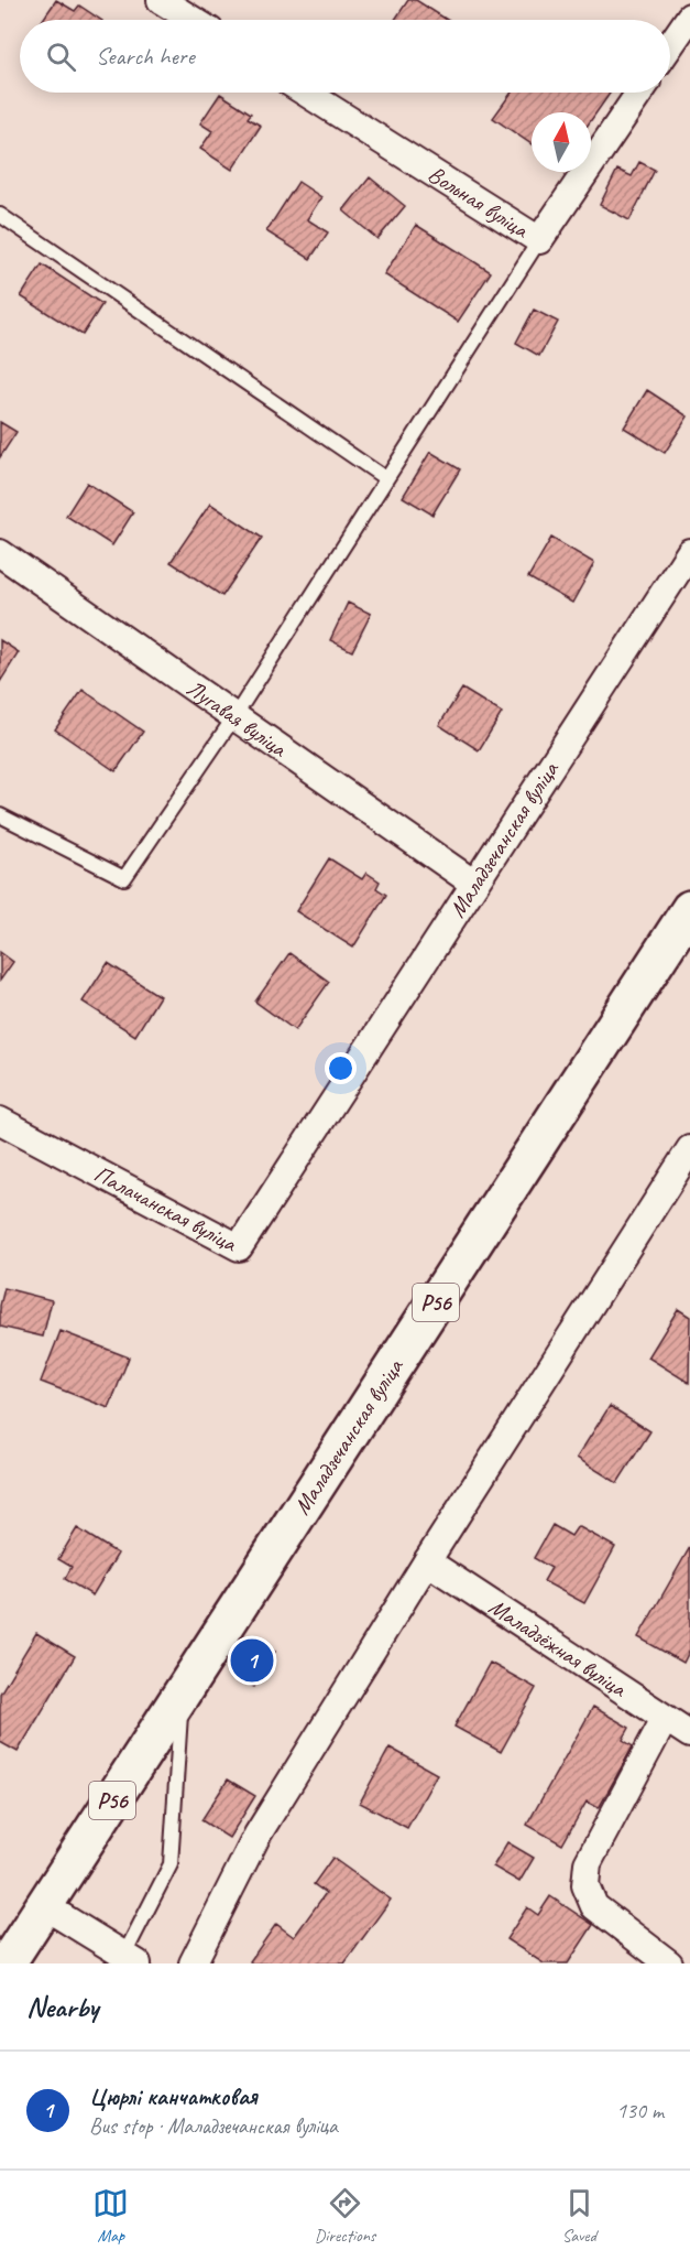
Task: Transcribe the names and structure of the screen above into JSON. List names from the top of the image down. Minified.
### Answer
{"streets":{"main road":["Маладзечанская вуліца","Р56"],"street":["Вольная вуліца","Лугавая вуліца","Палачанская вуліца","Маладзёжная вуліца"]},"crossings":[["Лугавая вуліца","Маладзечанская вуліца"],["Маладзечанская вуліца","Палачанская вуліца"]],"north":"top","page":{"search":"Search here","pins":"1","heading":"Nearby","list":[{"mark":"1","name":"Цюрлі канчатковая","note":"Bus stop · Маладзечанская вуліца","value":"130 m"}],"nav":["Map","Directions","Saved"]}}
